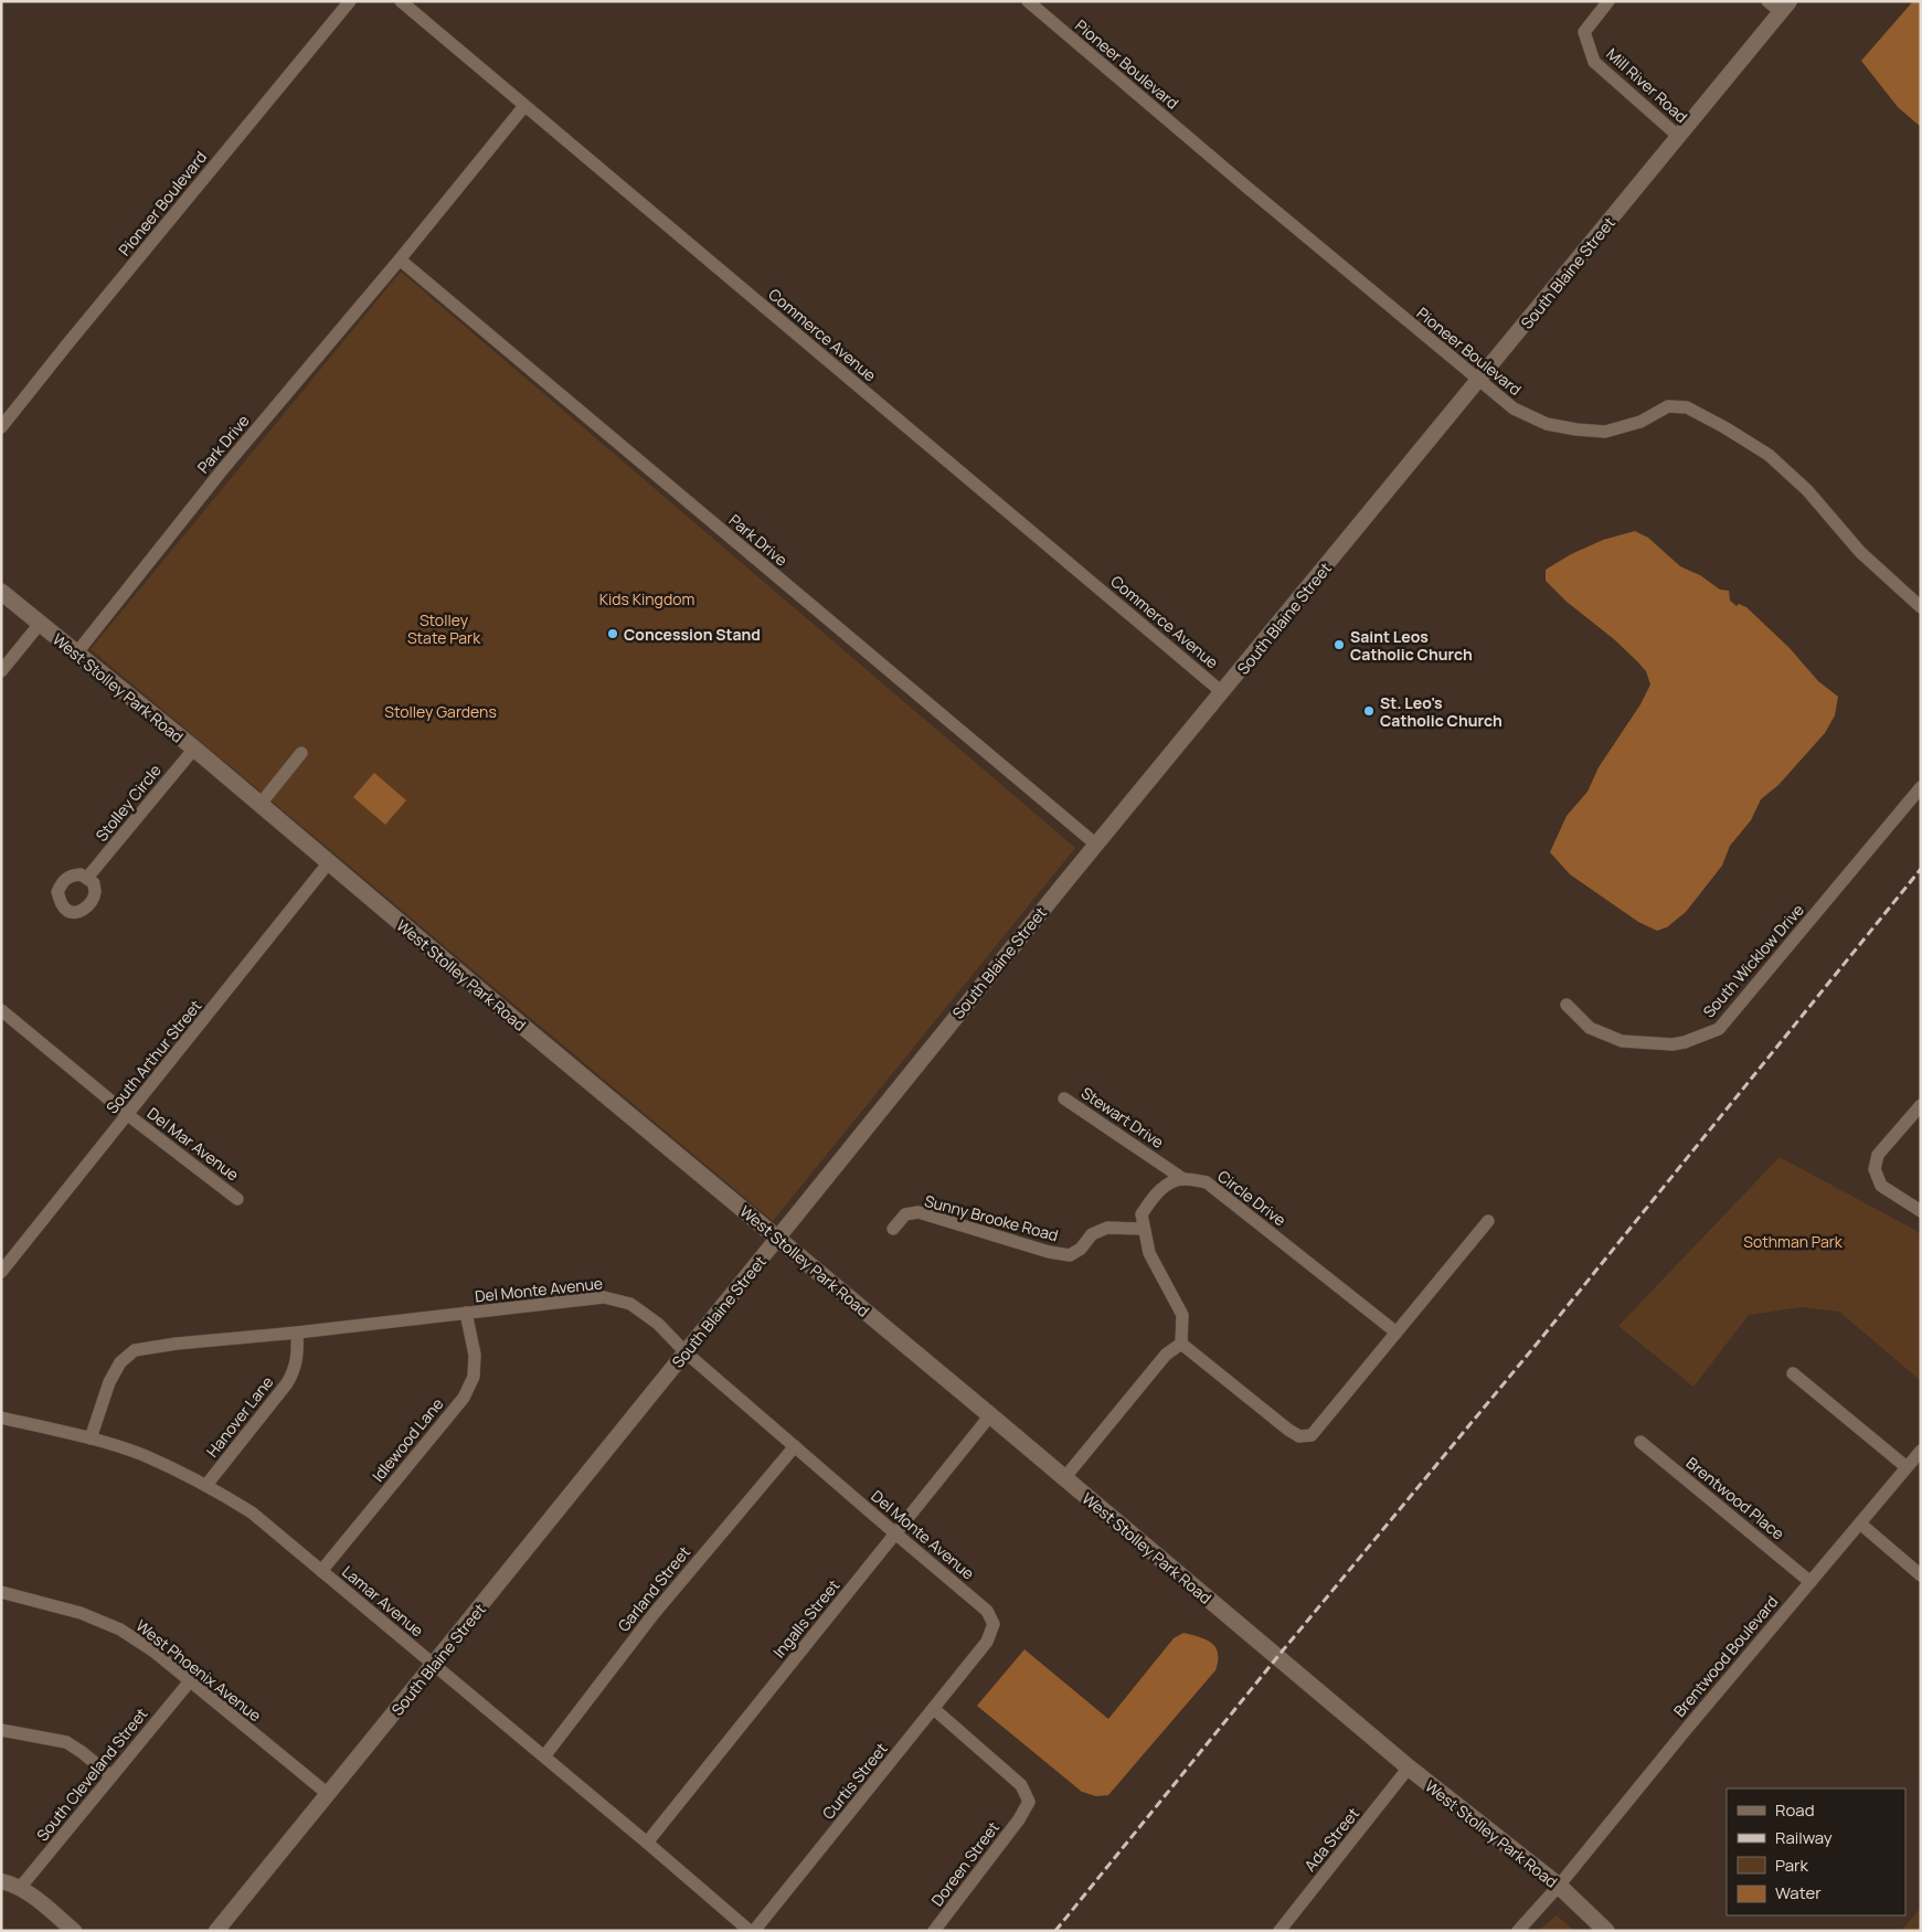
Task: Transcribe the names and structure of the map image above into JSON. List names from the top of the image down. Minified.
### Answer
{"streets":{"main road":["West Stolley Park Road"],"street":["Pioneer Boulevard","Mill River Road","South Blaine Street","Commerce Avenue","Park Drive","Stolley Circle","South Wicklow Drive","South Arthur Street","Stewart Drive","Del Mar Avenue","Circle Drive","Sunny Brooke Road","Del Monte Avenue","Hanover Lane","Idlewood Lane","Brentwood Place","Garland Street","Lamar Avenue","Ingalls Street","Brentwood Boulevard","West Phoenix Avenue","South Cleveland Street","Curtis Street","Ada Street","Doreen Street"]},"crossings":[["Pioneer Boulevard","South Blaine Street"],["Mill River Road","South Blaine Street"],["South Blaine Street","Commerce Avenue"],["South Blaine Street","Park Drive"],["South Blaine Street","West Stolley Park Road"],["South Blaine Street","Del Monte Avenue"],["South Blaine Street","Lamar Avenue"],["South Blaine Street","West Phoenix Avenue"],["Commerce Avenue","Park Drive"],["Park Drive","West Stolley Park Road"],["West Stolley Park Road","Stolley Circle"],["West Stolley Park Road","South Arthur Street"],["West Stolley Park Road","Ingalls Street"],["West Stolley Park Road","Brentwood Boulevard"],["West Stolley Park Road","Ada Street"],["South Arthur Street","Del Mar Avenue"],["Stewart Drive","Circle Drive"],["Del Monte Avenue","Hanover Lane"],["Del Monte Avenue","Idlewood Lane"],["Del Monte Avenue","Garland Street"],["Del Monte Avenue","Lamar Avenue"],["Del Monte Avenue","Ingalls Street"],["Del Monte Avenue","Curtis Street"],["Hanover Lane","Lamar Avenue"],["Idlewood Lane","Lamar Avenue"],["Brentwood Place","Brentwood Boulevard"],["Garland Street","Lamar Avenue"],["Lamar Avenue","Ingalls Street"],["West Phoenix Avenue","South Cleveland Street"],["Curtis Street","Doreen Street"]],"parks":["Kids Kingdom","Stolley State Park","Stolley Gardens","Sothman Park"],"places":["Concession Stand","Saint Leos Catholic Church","St. Leo's Catholic Church"],"legend":["Road","Railway","Park","Water"]}
